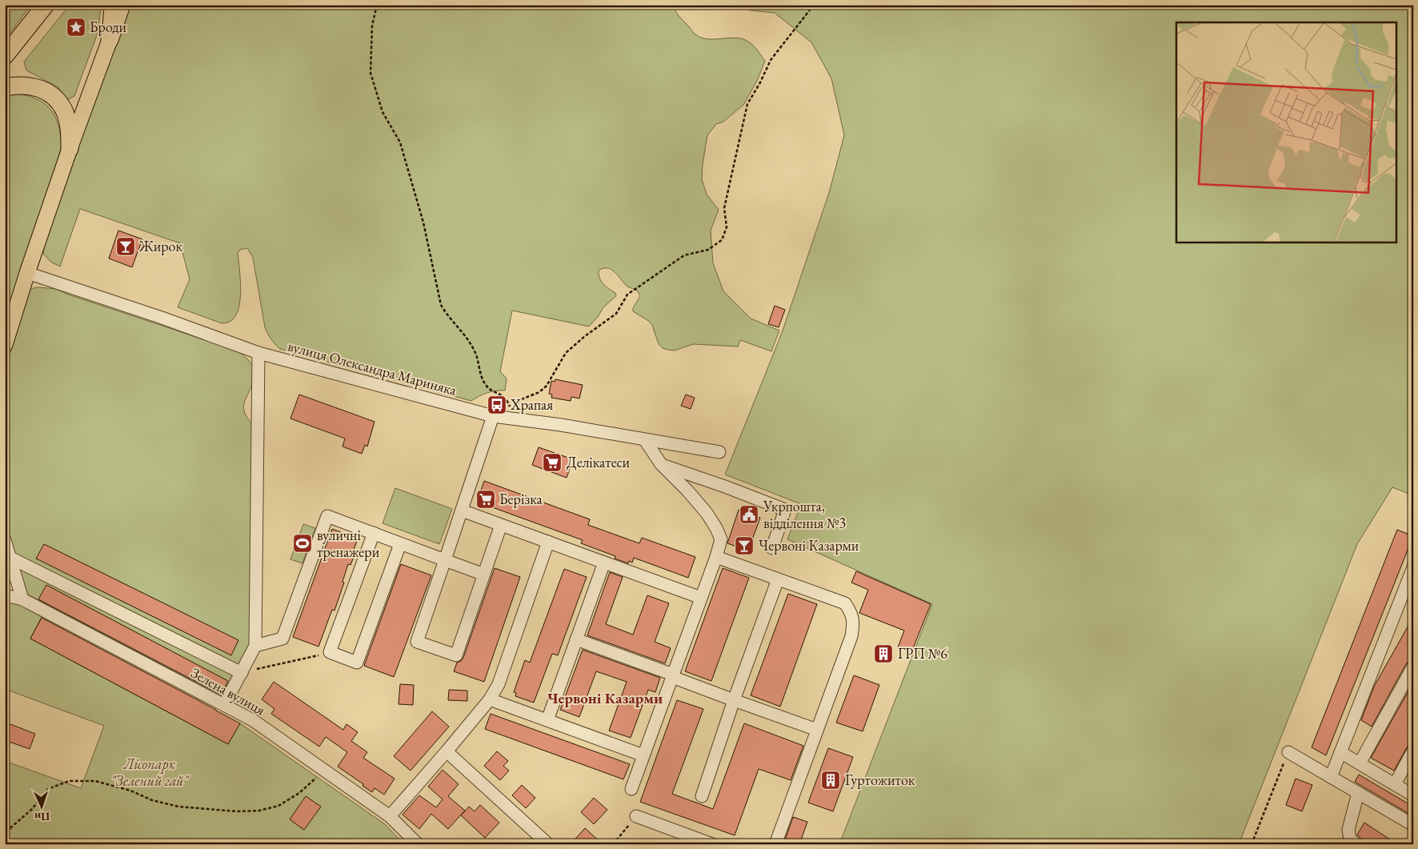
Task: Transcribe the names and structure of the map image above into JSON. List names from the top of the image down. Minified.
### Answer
{"streets":{"street":["вулиця Олександра Мариняка","Зелена вулиця"]},"districts":["Червоні Казарми"],"parks":["Лісопарк \"Зелений гай\""],"places":{"place":["Броди"],"bar":["Жирок","Червоні Казарми"],"bus stop":["Храпая"],"supermarket":["Делікатеси","Берізка"],"public building":["Укрпошта, відділення №3"],"sports":["вуличні тренажери"],"building":["ГРП №6","Гуртожиток"]},"north":"bottom"}
